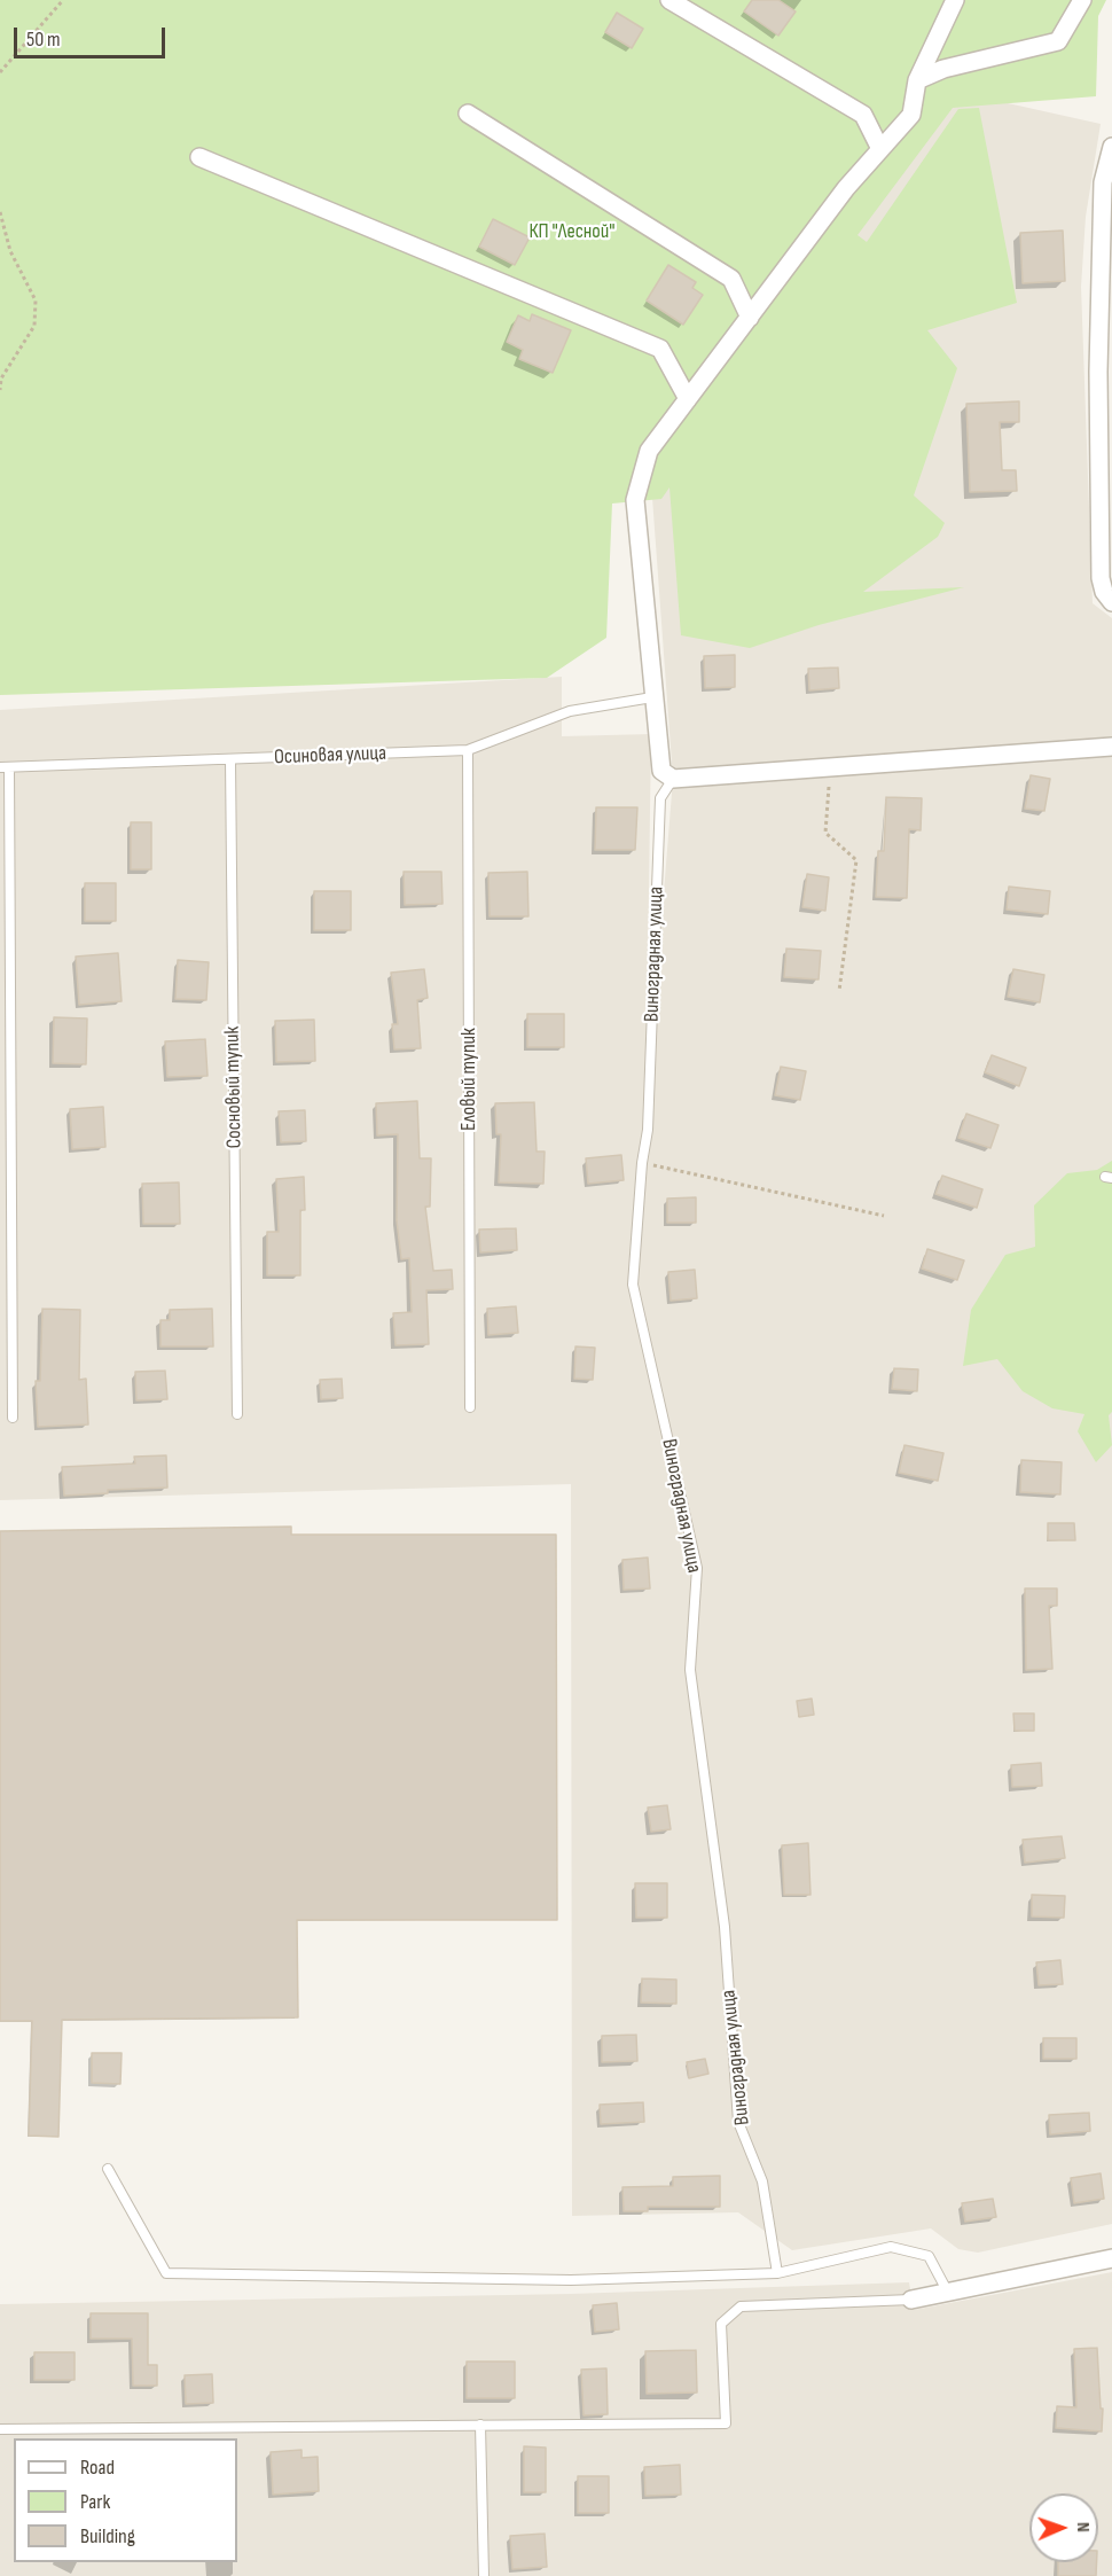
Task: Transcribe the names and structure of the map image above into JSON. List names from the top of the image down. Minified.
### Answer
{"streets":{"lane":["Осиновая улица","Виноградная улица","Еловый тупик","Сосновый тупик"]},"crossings":[["Осиновая улица","Еловый тупик"],["Осиновая улица","Сосновый тупик"]],"parks":["КП \"Лесной\""],"legend":["Road","Park","Building"],"scale_bar":"50 m","north":"right"}
